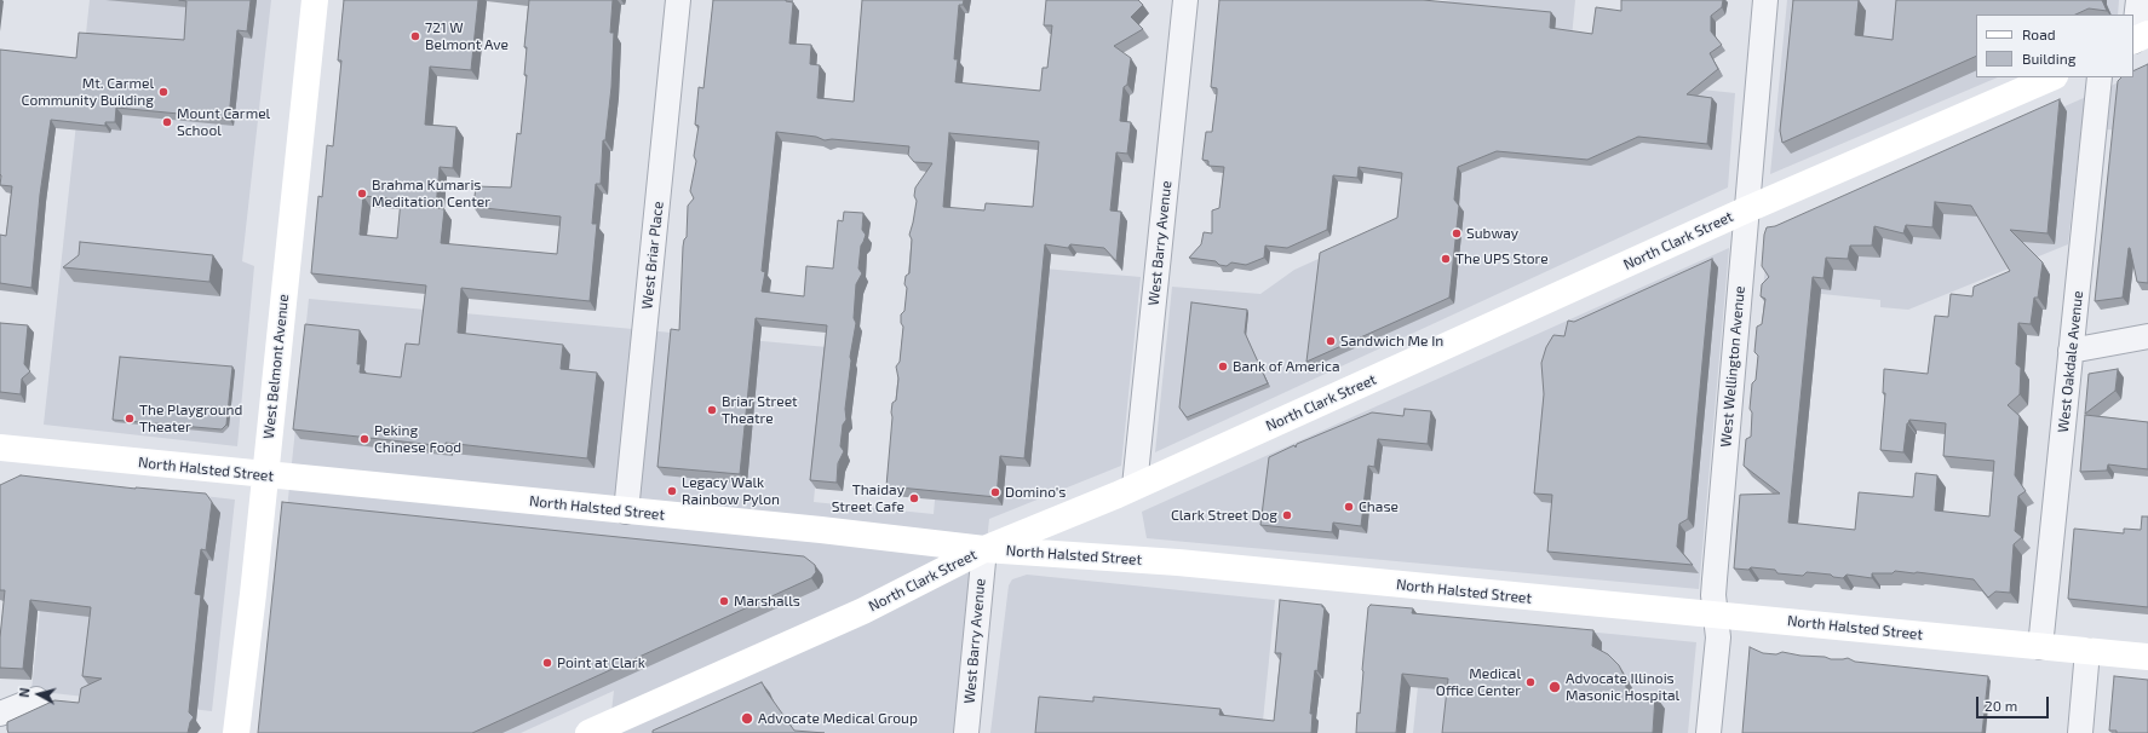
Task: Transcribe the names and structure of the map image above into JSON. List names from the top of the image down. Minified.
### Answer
{"streets":{"main road":["North Clark Street","West Belmont Avenue","North Halsted Street"],"street":["West Barry Avenue","West Briar Place","West Oakdale Avenue","West Wellington Avenue"]},"crossings":[["North Clark Street","West Barry Avenue"],["North Clark Street","West Wellington Avenue"],["North Clark Street","North Halsted Street"],["West Barry Avenue","North Halsted Street"],["West Briar Place","North Halsted Street"],["West Oakdale Avenue","North Halsted Street"],["West Belmont Avenue","North Halsted Street"],["West Wellington Avenue","North Halsted Street"]],"places":["721 W Belmont Ave","Mt. Carmel Community Building","Mount Carmel School","Brahma Kumaris Meditation Center","Subway","The UPS Store","Sandwich Me In","Bank of America","Briar Street Theatre","The Playground Theater","Peking Chinese Food","Legacy Walk Rainbow Pylon","Domino's","Thaiday Street Cafe","Chase","Clark Street Dog","Marshalls","Point at Clark","Medical Office Center","Advocate Illinois Masonic Hospital","Advocate Medical Group"],"legend":["Road","Building"],"scale_bar":"20 m","north":"left"}
